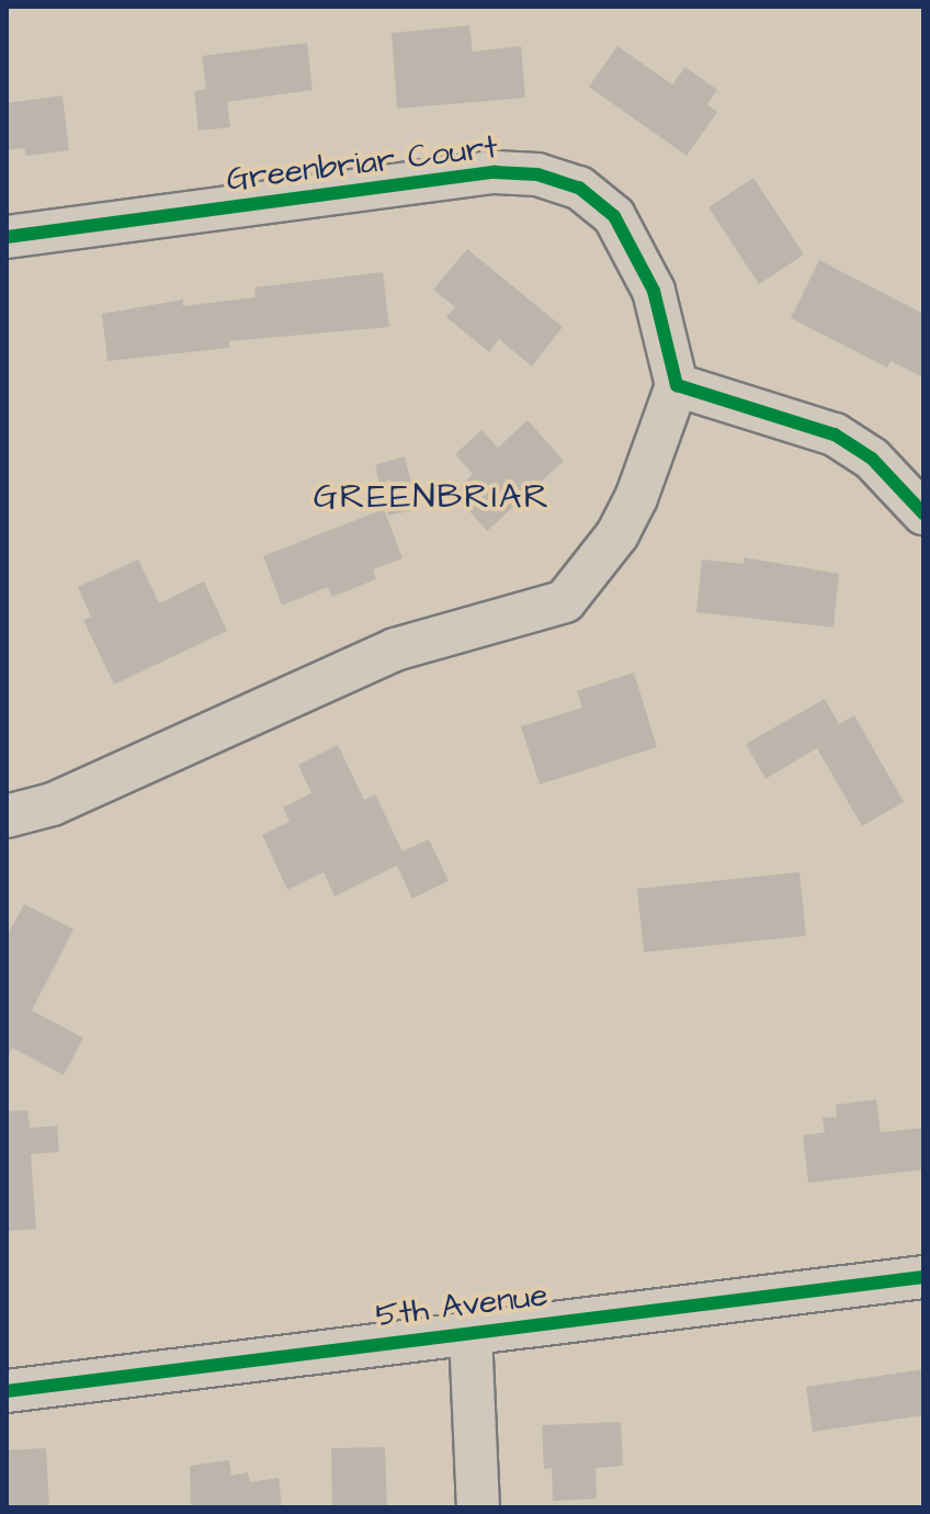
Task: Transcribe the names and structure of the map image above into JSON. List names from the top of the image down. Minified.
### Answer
{"streets":{"street":["Greenbriar Court","5th Avenue"]},"districts":["GREENBRIAR"]}
